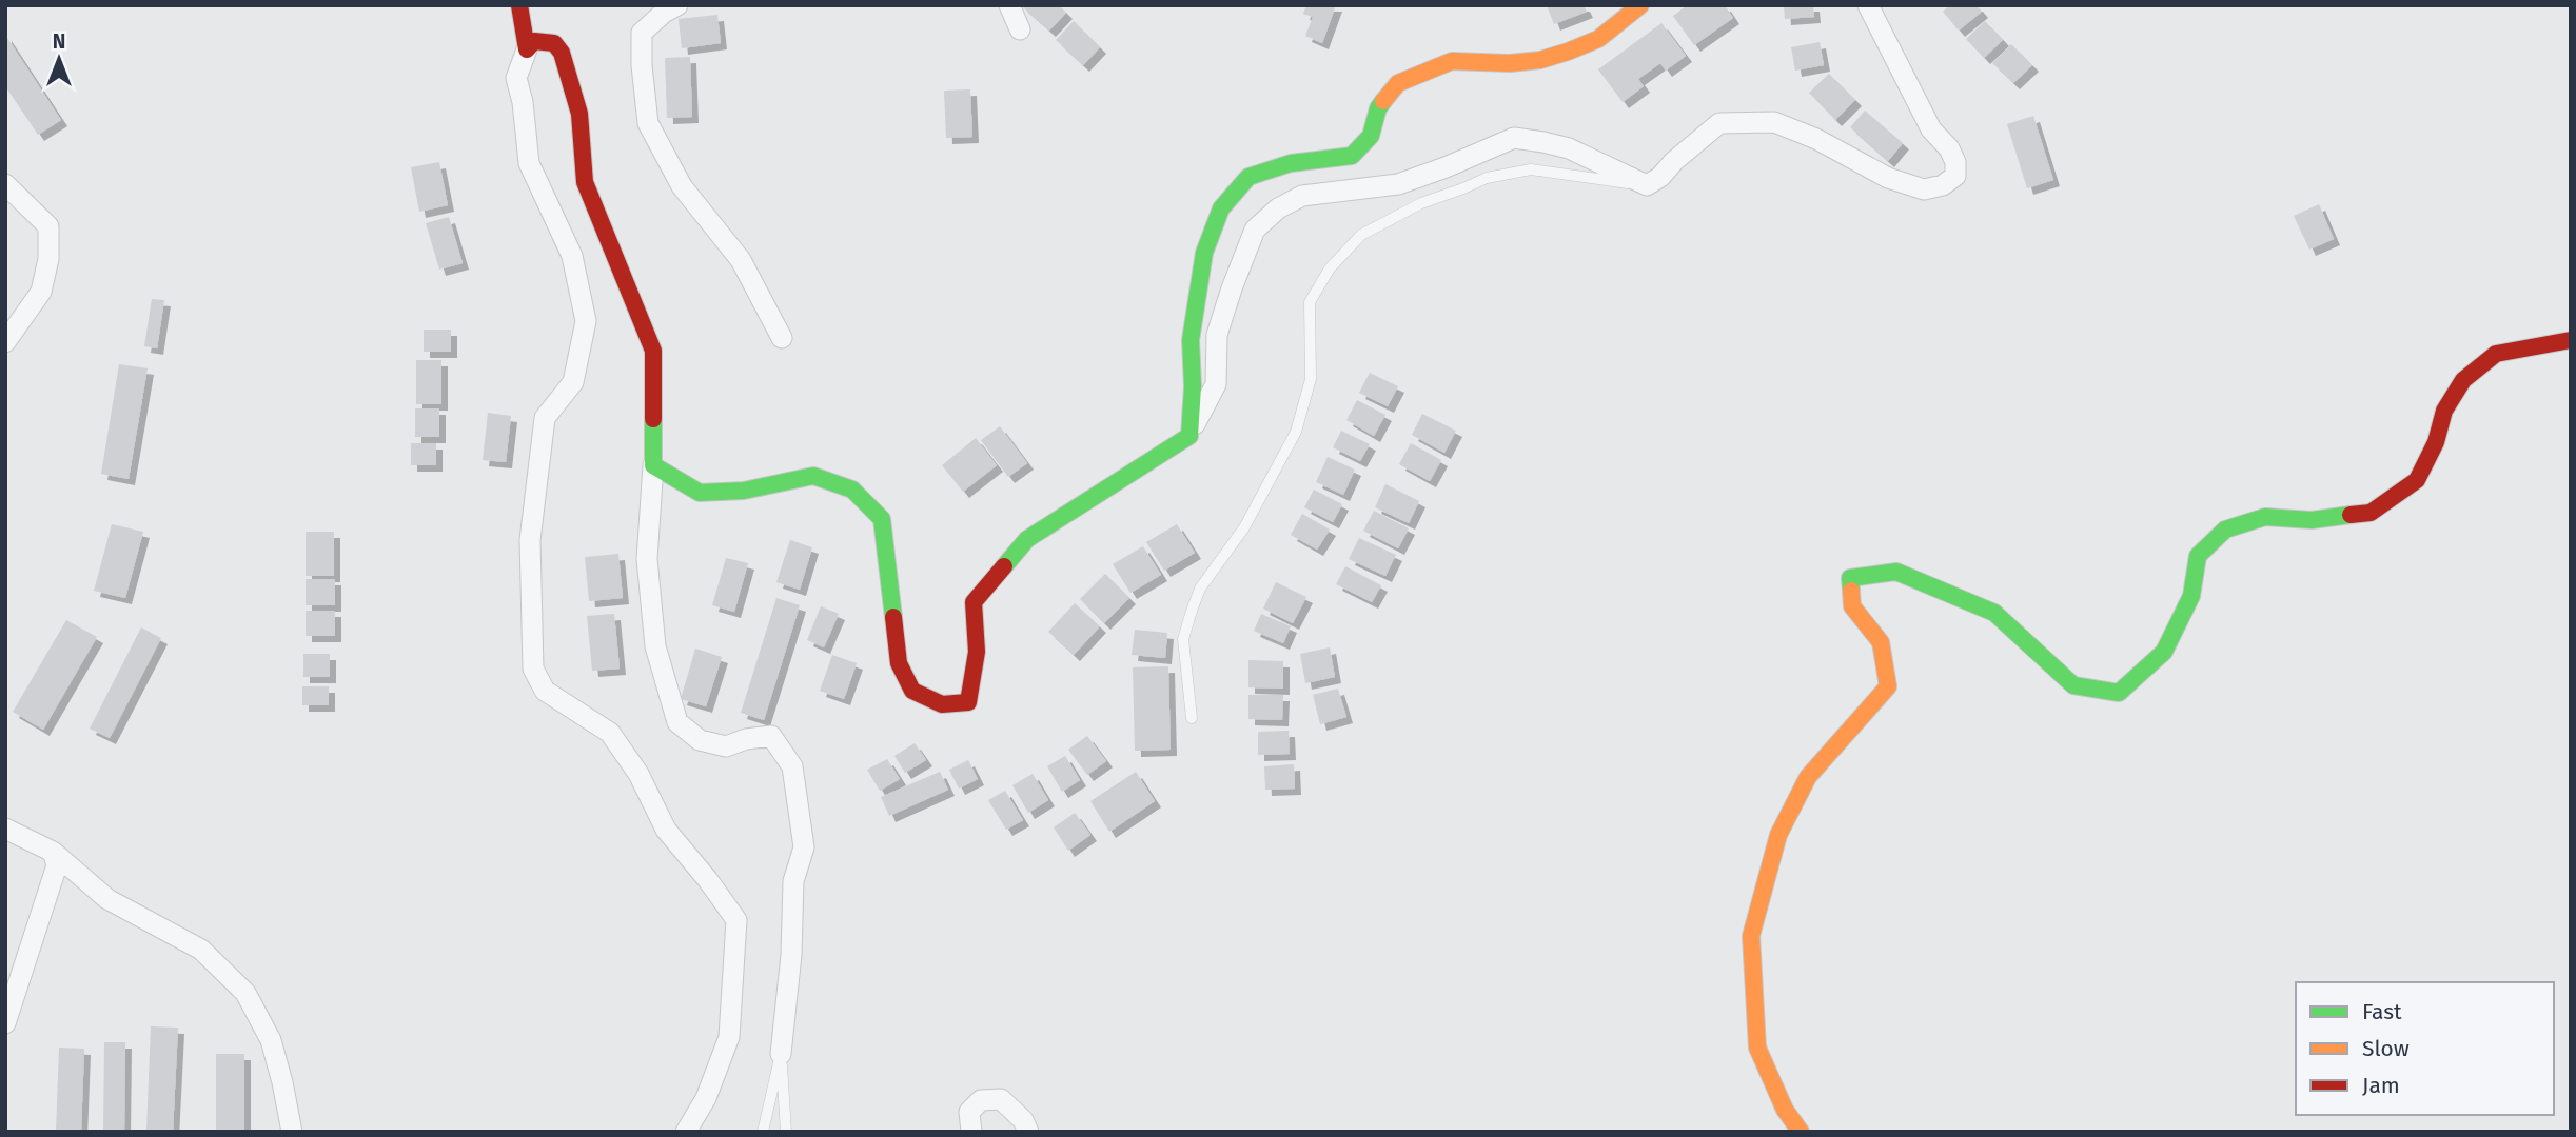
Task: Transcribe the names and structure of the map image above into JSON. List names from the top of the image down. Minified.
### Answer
{"legend":["Fast","Slow","Jam"],"north":"top"}
